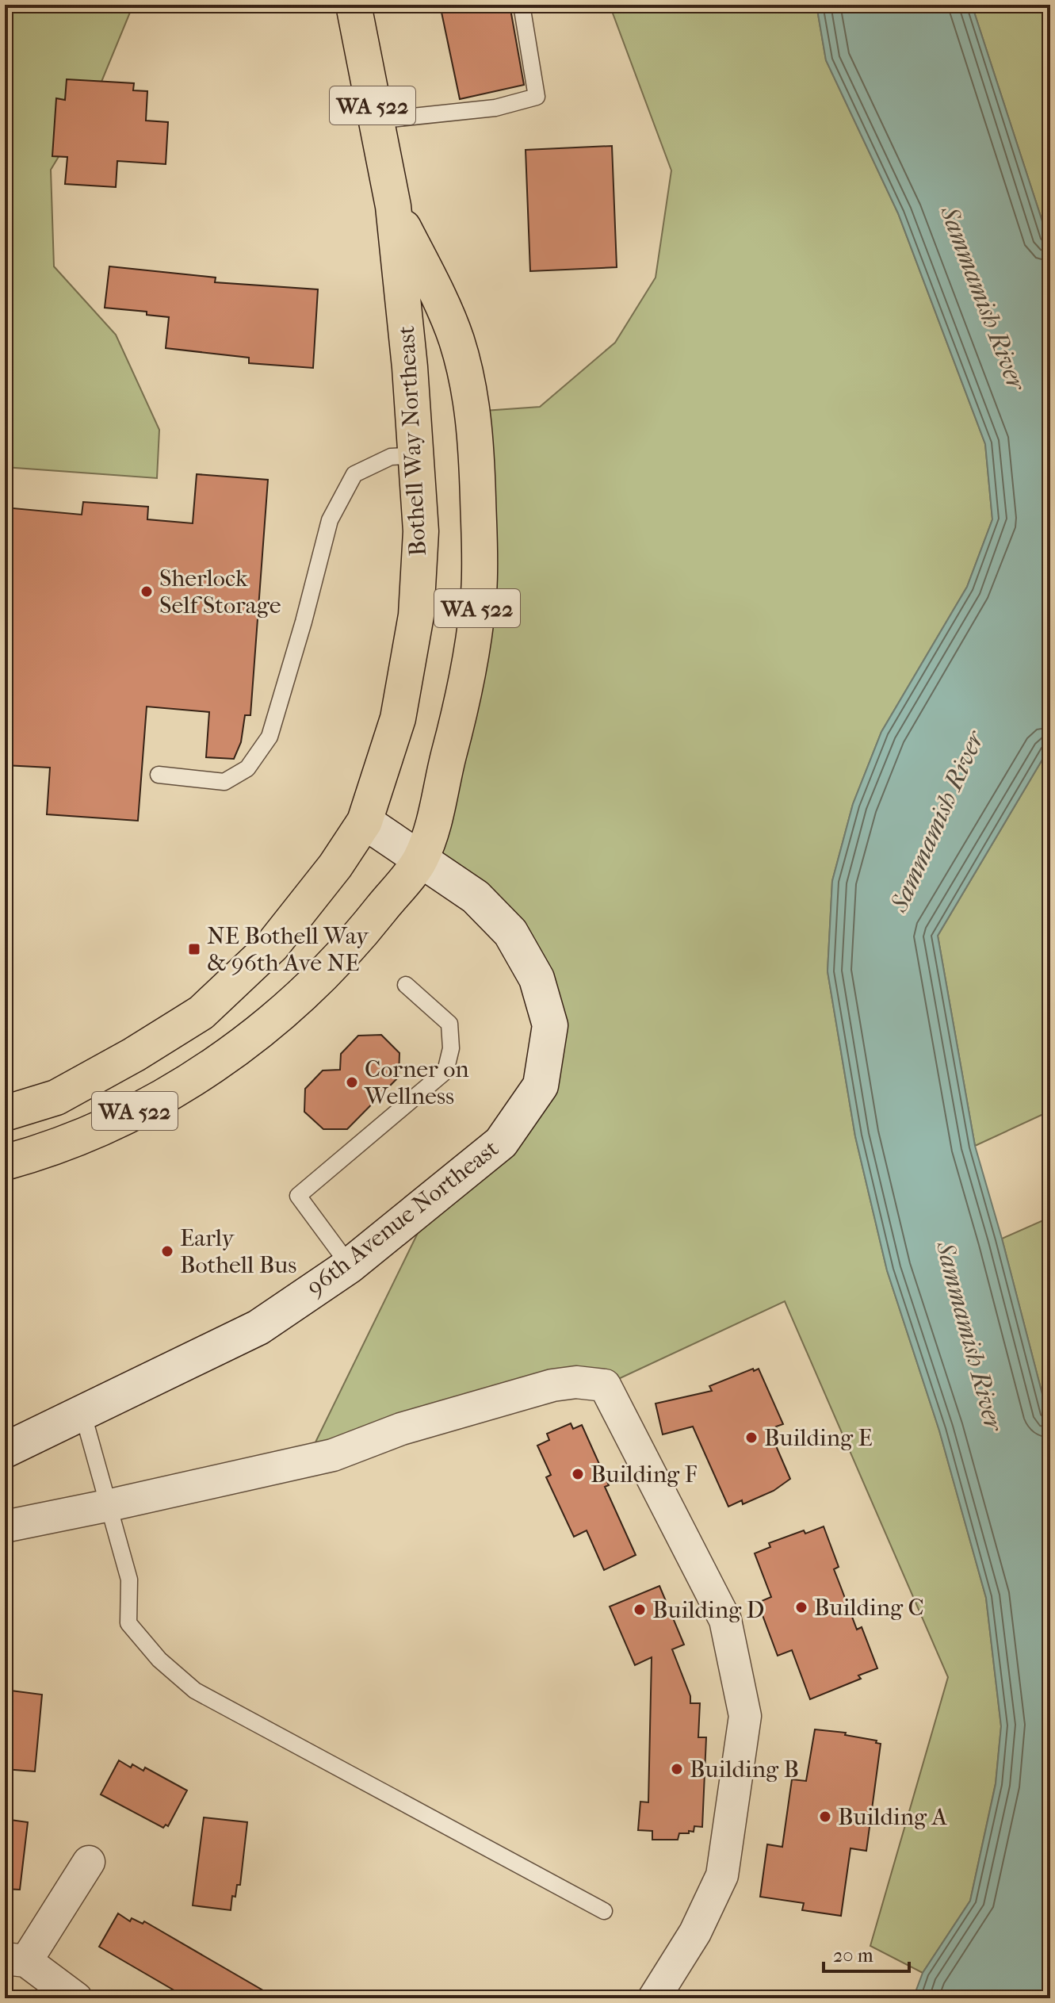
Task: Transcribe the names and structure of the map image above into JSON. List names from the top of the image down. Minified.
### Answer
{"streets":{"main road":["WA 522","Bothell Way Northeast","96th Avenue Northeast"]},"crossings":[["WA 522","Bothell Way Northeast"],["WA 522","96th Avenue Northeast"],["Bothell Way Northeast","96th Avenue Northeast"]],"water":["Sammamish River"],"places":{"other":["Sherlock Self Storage","Corner on Wellness","Early Bothell Bus","Building E","Building F","Building C","Building D","Building B","Building A"],"transit":["NE Bothell Way & 96th Ave NE"]},"scale_bar":"20 m"}
